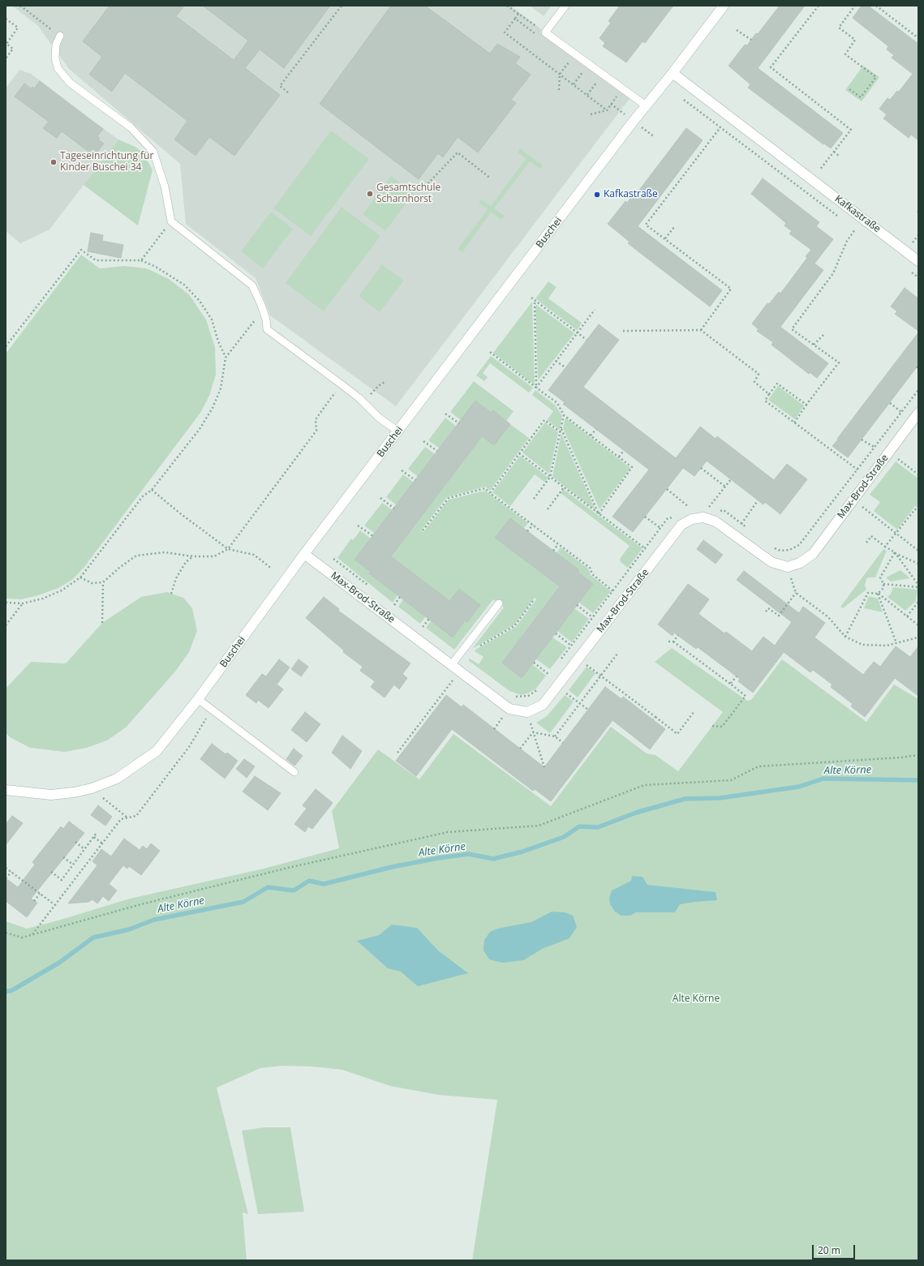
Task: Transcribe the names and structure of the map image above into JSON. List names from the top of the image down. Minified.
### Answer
{"streets":{"street":["Kafkastraße","Buschei","Max-Brod-Straße"]},"crossings":[["Kafkastraße","Buschei"],["Buschei","Max-Brod-Straße"]],"water":["Alte Körne"],"parks":["Alte Körne"],"places":["Tageseinrichtung für Kinder Buschei 34","Gesamtschule Scharnhorst","Kafkastraße"],"scale_bar":"20 m"}
